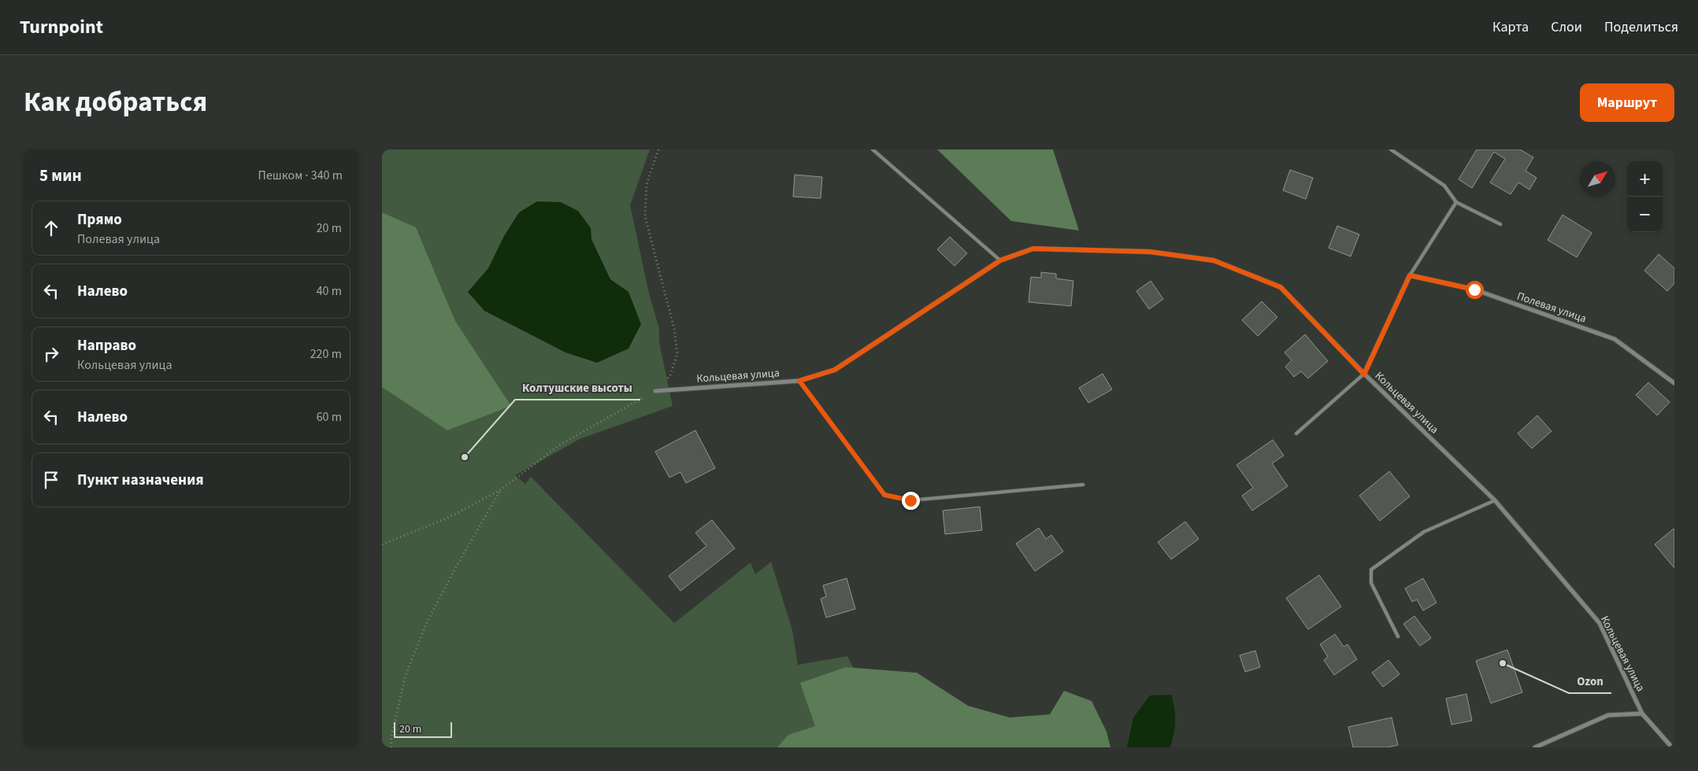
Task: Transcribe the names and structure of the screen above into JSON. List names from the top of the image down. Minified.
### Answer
{"streets":{"street":["Полевая улица","Кольцевая улица"]},"places":["Колтушские высоты","Ozon"],"scale_bar":"20 m","north":"top right","page":{"header":"Turnpoint","nav":["Карта","Слои","Поделиться"],"title":"Как добраться","buttons":"Маршрут","heading":["5 мин","Пешком · 340 m"],"map_buttons":["+","−"],"list":[["Прямо","Полевая улица","20 m"],["Налево","40 m"],["Направо","Кольцевая улица","220 m"],["Налево","60 m"],"Пункт назначения"],"scale":"20 m"}}
